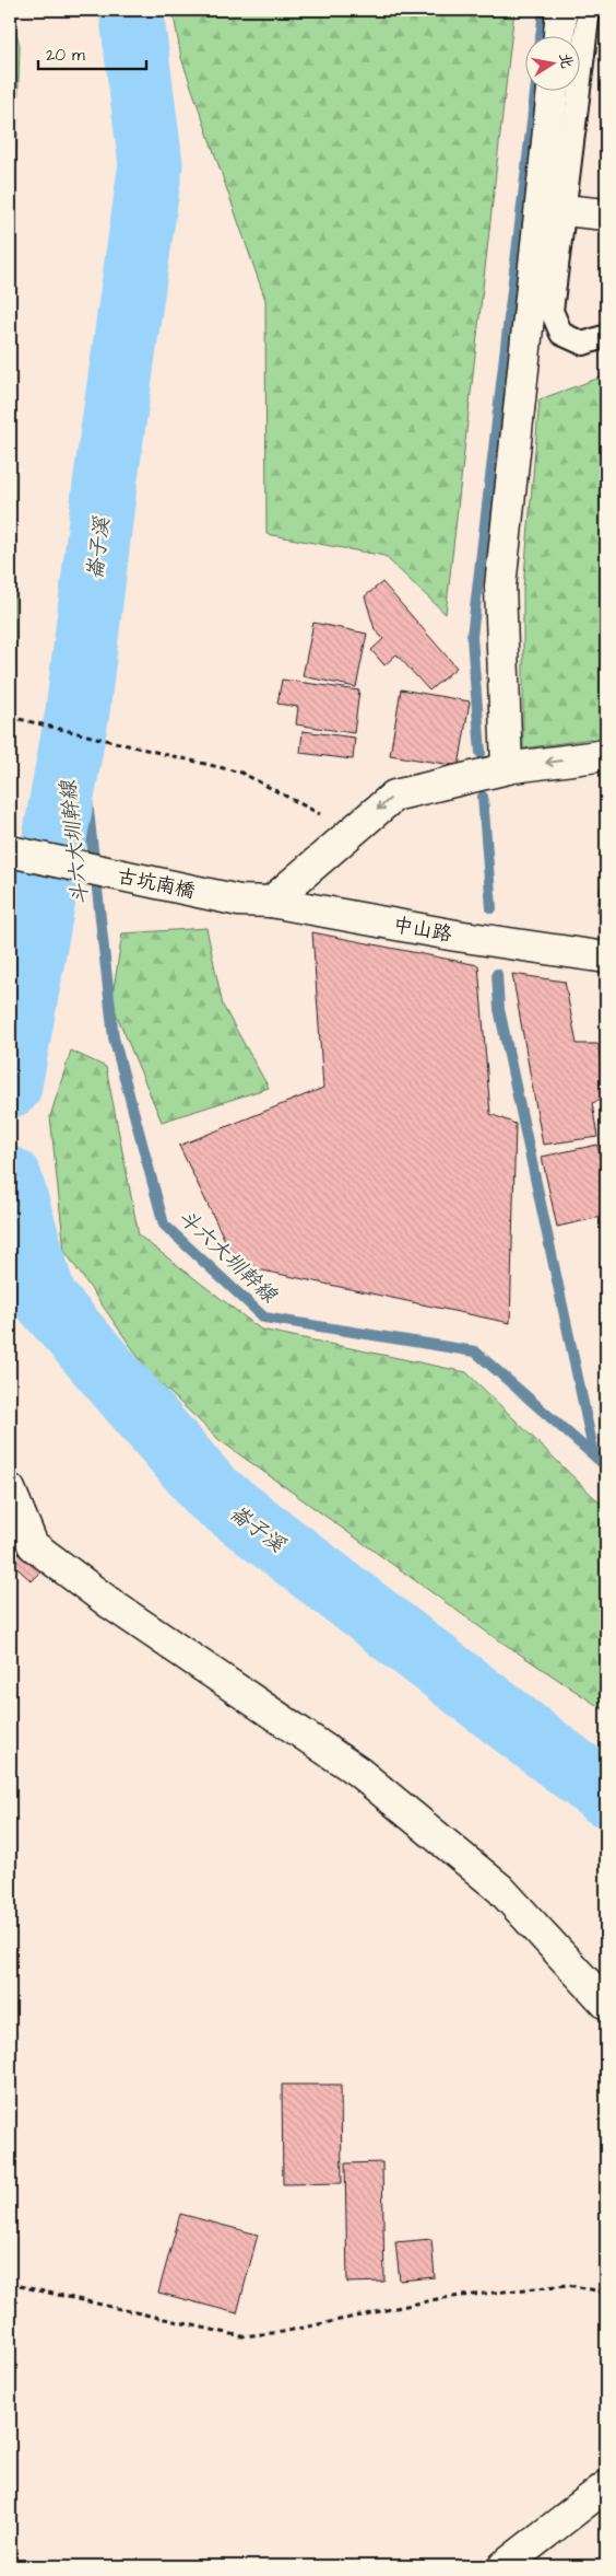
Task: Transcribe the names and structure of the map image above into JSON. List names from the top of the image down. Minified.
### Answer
{"streets":{"street":["古坑南橋","中山路"]},"crossings":[["古坑南橋","中山路"]],"water":["崙子溪","斗六大圳幹線"],"scale_bar":"20 m","north":"right"}
